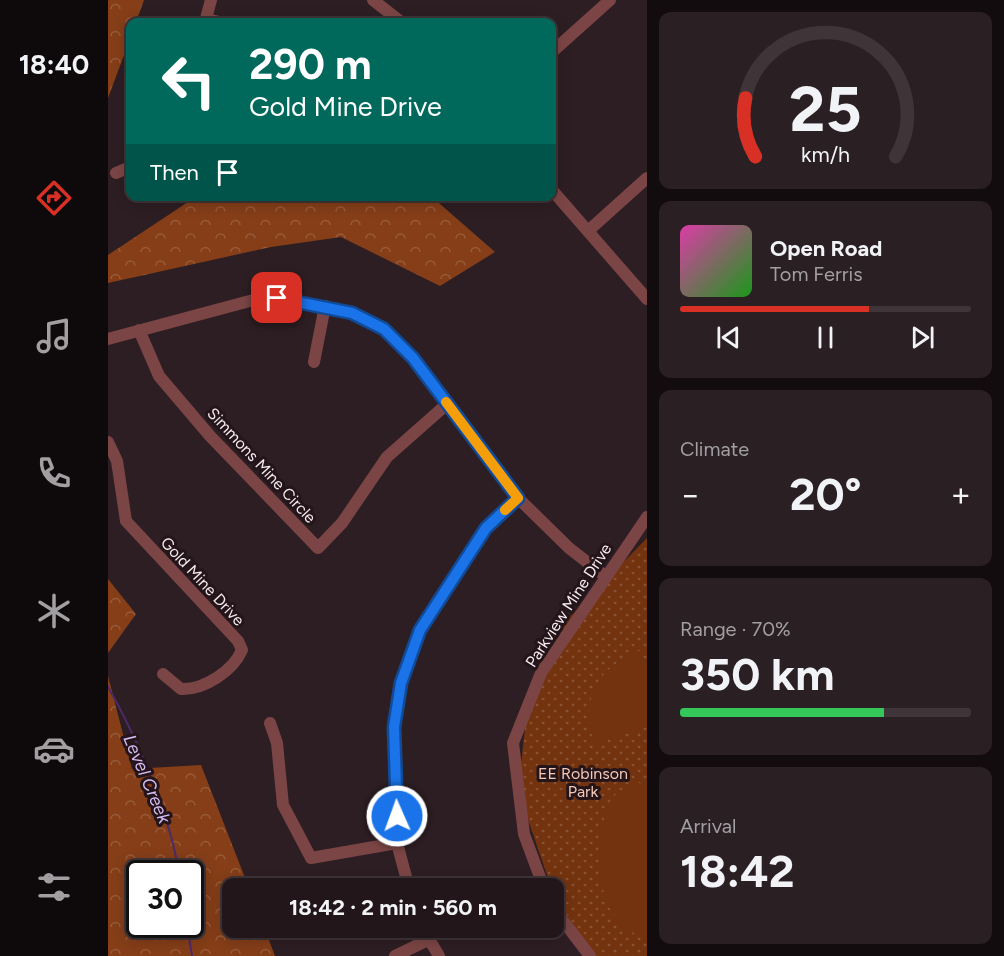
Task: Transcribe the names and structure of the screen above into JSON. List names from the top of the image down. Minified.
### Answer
{"streets":{"street":["Simmons Mine Circle","Gold Mine Drive","Parkview Mine Drive"]},"water":["Level Creek"],"parks":["EE Robinson Park"],"page":{"tabs":"18:40","turn":["290 m","Gold Mine Drive"],"then":"Then","song":["Open Road","Tom Ferris"],"tile":["Climate",["Range · 70%","350 km"],["Arrival","18:42"]],"heat":["−","20°","+"],"limit":"30","trip":"18:42 · 2 min · 560 m","gauge":["25","km/h"]}}
